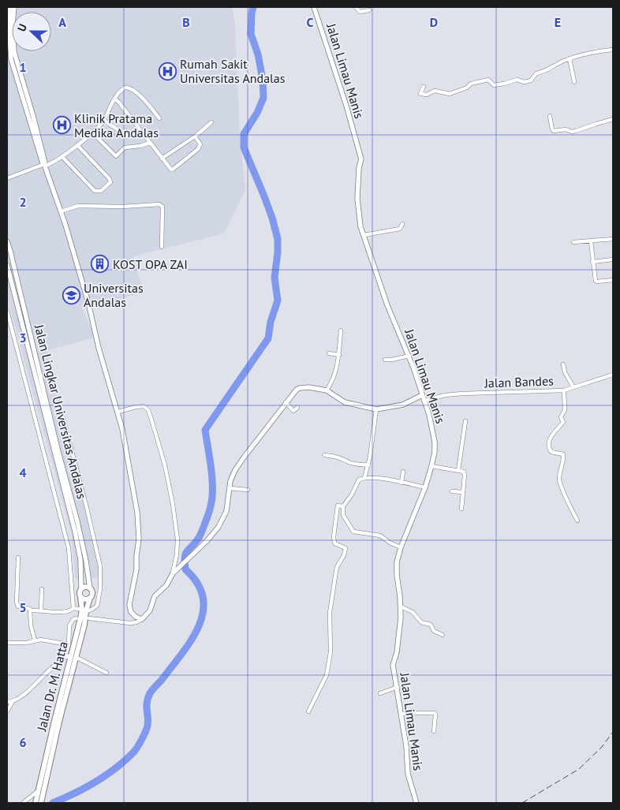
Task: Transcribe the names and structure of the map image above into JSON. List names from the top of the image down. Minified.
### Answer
{"streets":{"main road":["Jalan Dr. M. Hatta"],"street":["Jalan Limau Manis","Jalan Bandes","Jalan Lingkar Universitas Andalas"]},"crossings":[["Jalan Limau Manis","Jalan Bandes"],["Jalan Lingkar Universitas Andalas","Jalan Dr. M. Hatta"]],"places":{"hospital":["Rumah Sakit Universitas Andalas","Klinik Pratama Medika Andalas"],"building":["KOST OPA ZAI"],"school or university":["Universitas Andalas"]},"north":"left","grid":{"columns":["A","B","C","D","E"],"rows":["1","2","3","4","5","6"]}}
